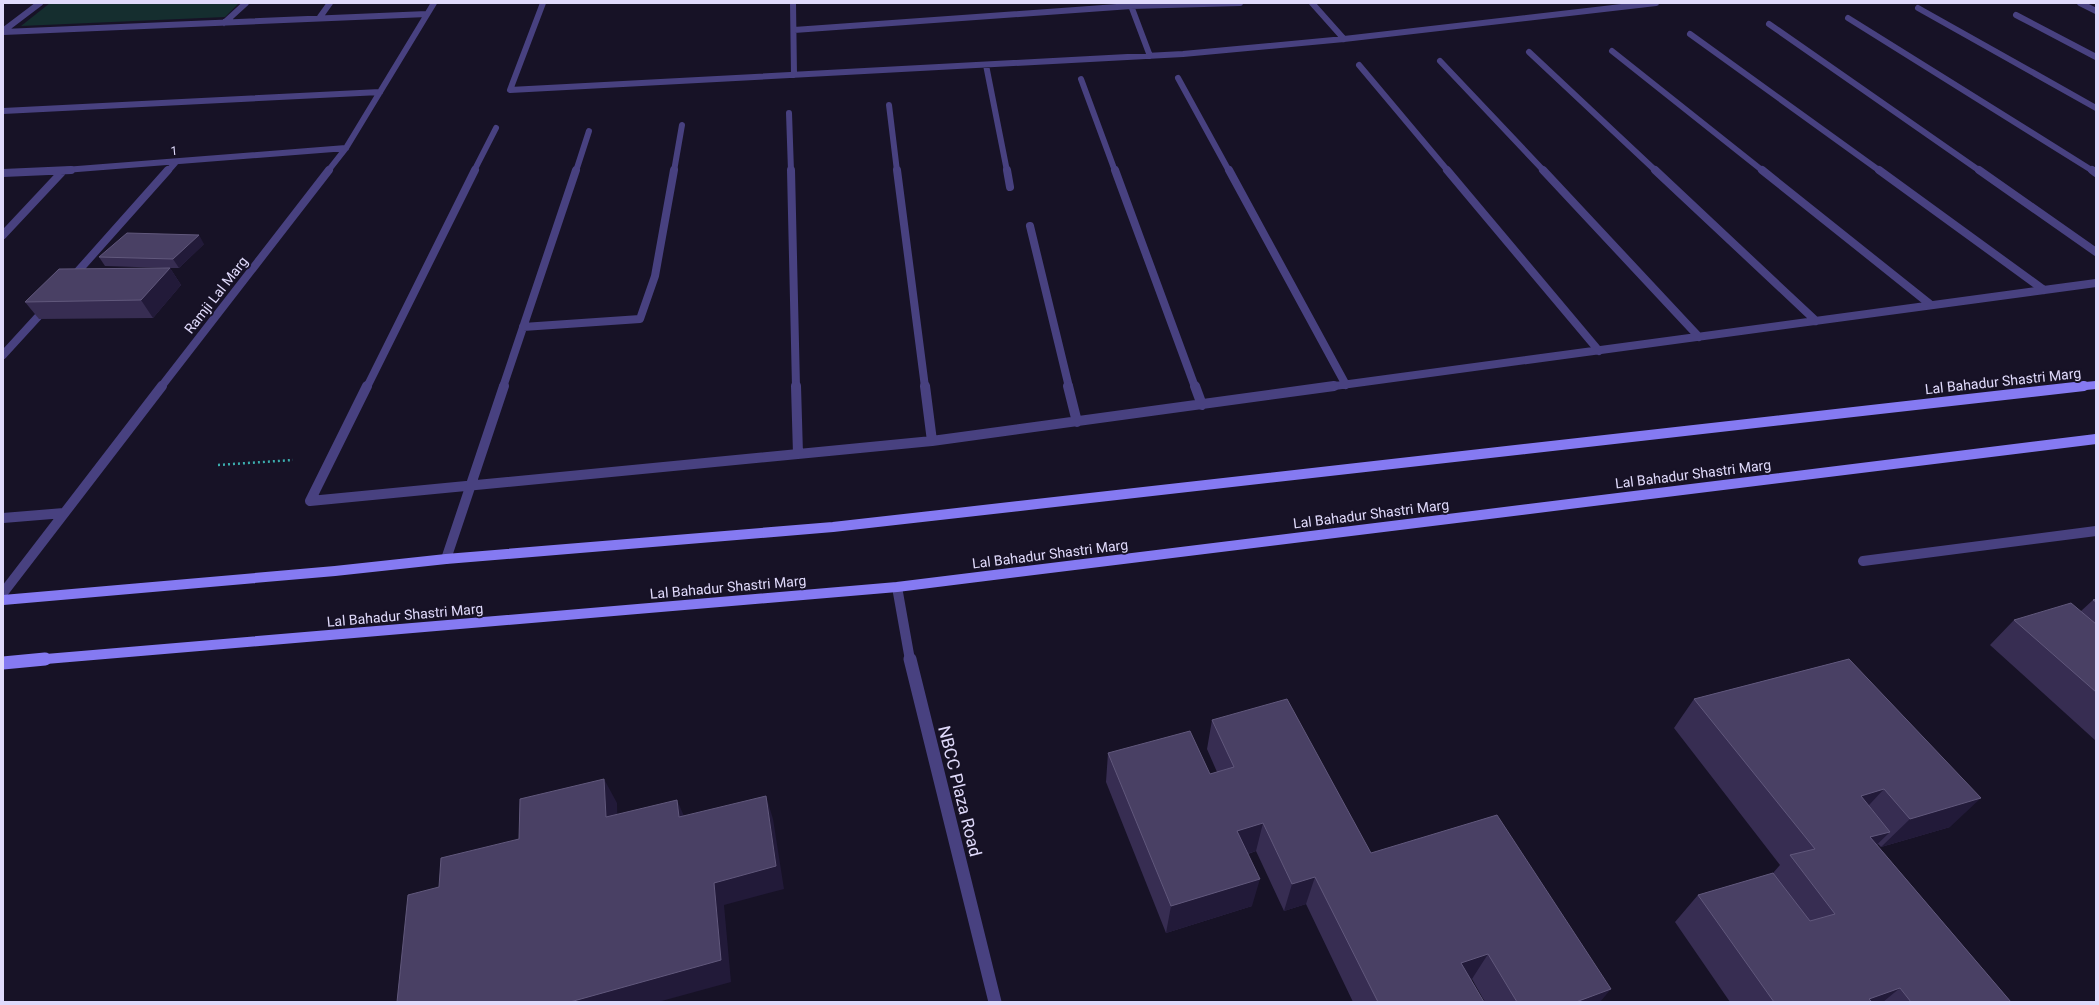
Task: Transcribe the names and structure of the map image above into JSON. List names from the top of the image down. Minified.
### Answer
{"streets":{"main road":["Lal Bahadur Shastri Marg"],"street":["1","Ramji Lal Marg","NBCC Plaza Road"]},"crossings":[["1","Ramji Lal Marg"],["Lal Bahadur Shastri Marg","NBCC Plaza Road"]]}
